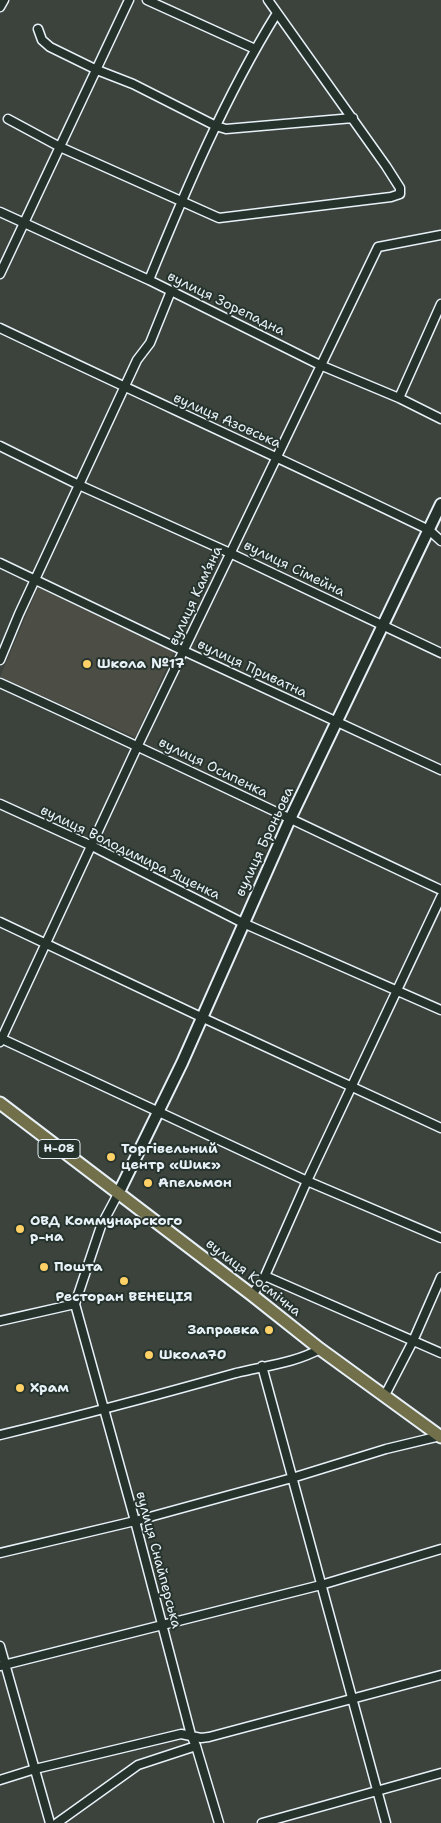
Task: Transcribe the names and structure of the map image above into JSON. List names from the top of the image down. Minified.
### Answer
{"streets":{"main road":["Н-08","вулиця Космічна"],"street":["вулиця Зорепадна","вулиця Азовська","вулиця Сімейна","вулиця Кам’яна","вулиця Приватна","вулиця Осипенка","вулиця Броньова","вулиця Володимира Ященка","вулиця Снайперська"]},"crossings":[["вулиця Зорепадна","вулиця Кам’яна"],["вулиця Азовська","вулиця Кам’яна"],["вулиця Азовська","вулиця Броньова"],["вулиця Сімейна","вулиця Кам’яна"],["вулиця Сімейна","вулиця Броньова"],["вулиця Кам’яна","вулиця Приватна"],["вулиця Кам’яна","вулиця Осипенка"],["вулиця Кам’яна","вулиця Володимира Ященка"],["вулиця Приватна","вулиця Броньова"],["вулиця Осипенка","вулиця Броньова"],["вулиця Броньова","вулиця Володимира Ященка"],["вулиця Броньова","вулиця Космічна"]],"places":["Школа №17","Торгівельний центр «Шик»","Апельмон","ОВД Коммунарского р-на","Пошта","Ресторан ВЕНЕЦІЯ","Заправка","Школа70","Храм"]}
